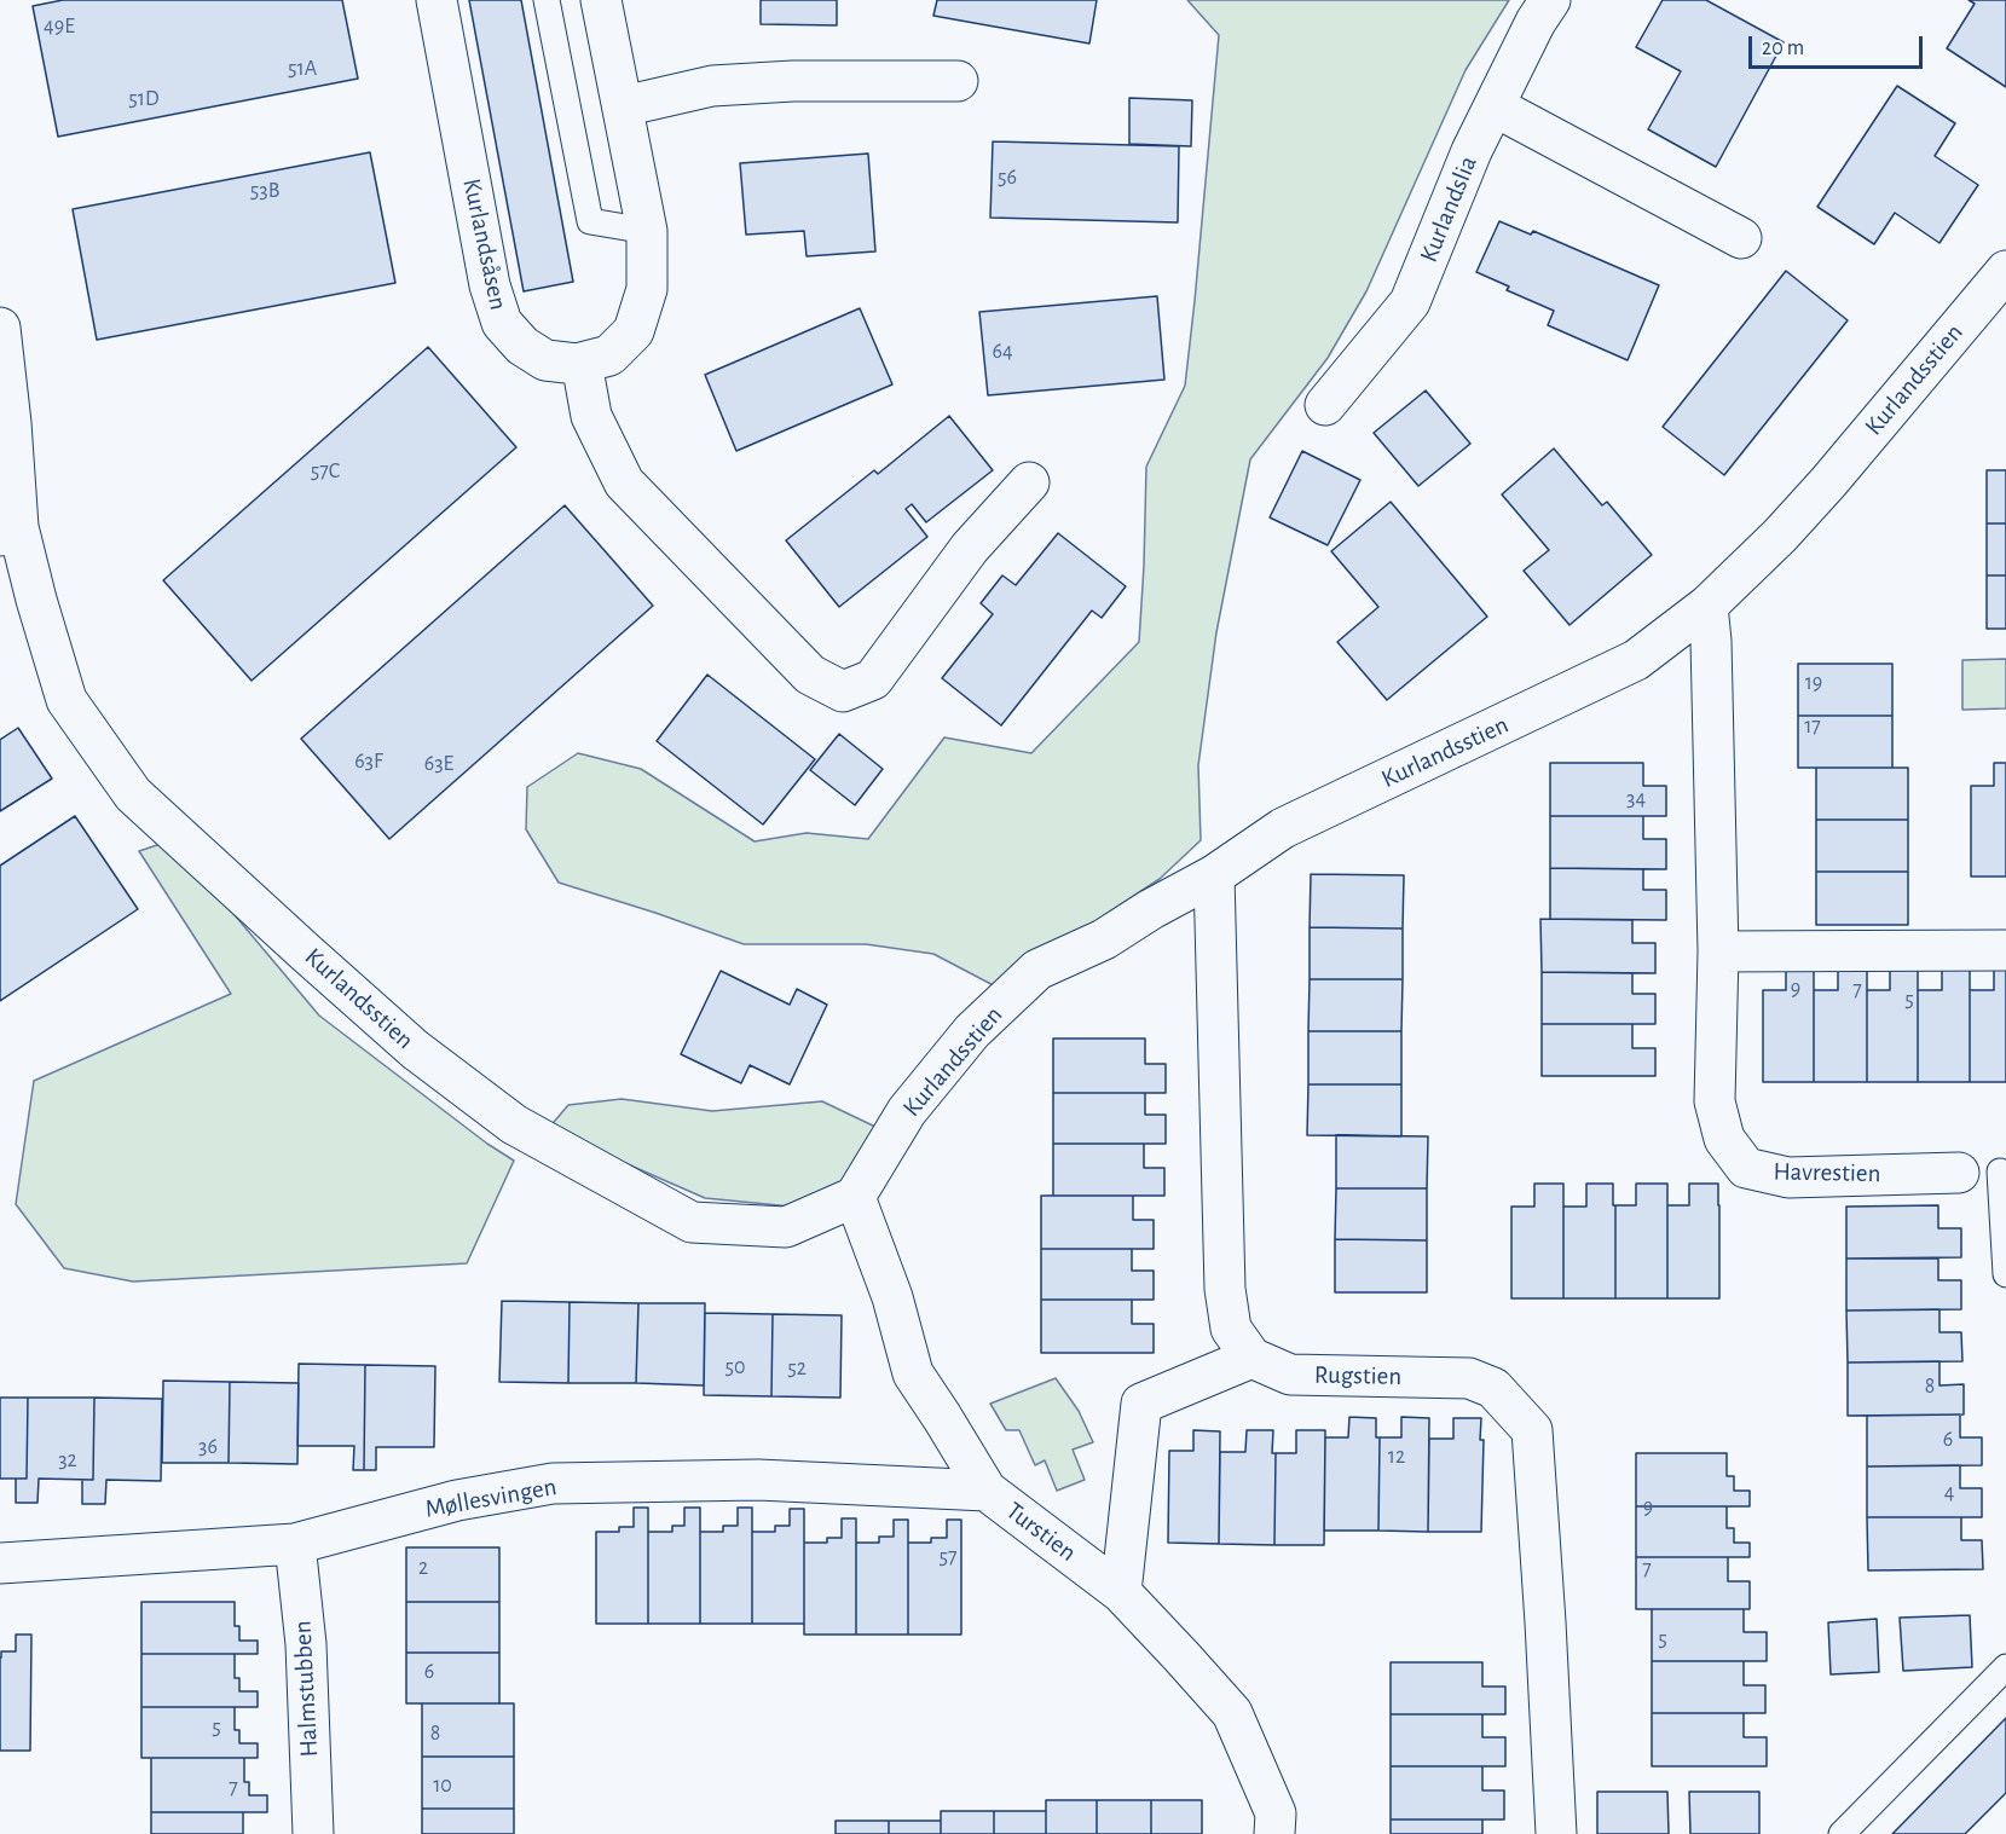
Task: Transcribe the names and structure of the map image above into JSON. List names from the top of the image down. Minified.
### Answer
{"streets":{"street":["Kurlandslia","Kurlandsåsen","Kurlandsstien","Havrestien","Rugstien","Møllesvingen","Turstien","Halmstubben"]},"crossings":[["Kurlandsstien","Havrestien"],["Kurlandsstien","Turstien"],["Møllesvingen","Turstien"],["Møllesvingen","Halmstubben"]],"house_numbers":["49E","51A","51D","56","53B","64","57C","19","17","63F","63E","34","9","7","5","50","52","8","6","36","12","32","4","9","57","2","7","5","6","5","8","10","7"],"scale_bar":"20 m"}
